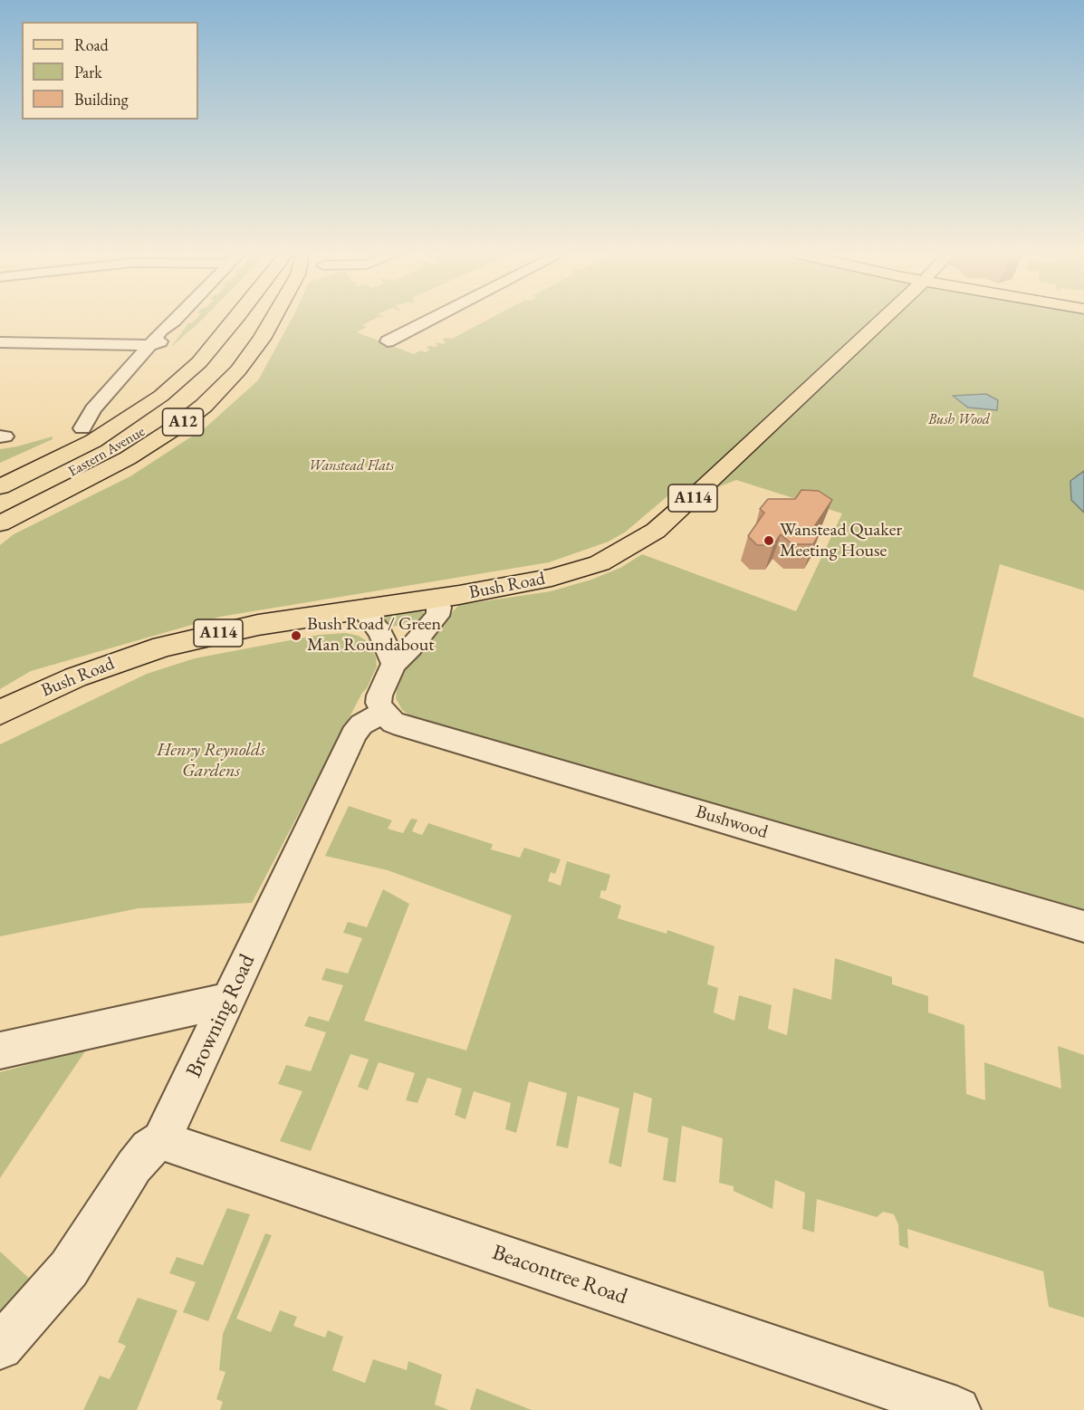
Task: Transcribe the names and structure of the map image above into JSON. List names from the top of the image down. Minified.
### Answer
{"streets":{"main road":["A12","Eastern Avenue","A114","Bush Road"],"street":["Bushwood","Browning Road","Beacontree Road"]},"crossings":[["Bushwood","Browning Road"],["Browning Road","Beacontree Road"]],"parks":["Bush Wood","Wanstead Flats","Henry Reynolds Gardens"],"places":["Wanstead Quaker Meeting House","Bush Road / Green Man Roundabout"],"legend":["Road","Park","Building"]}
